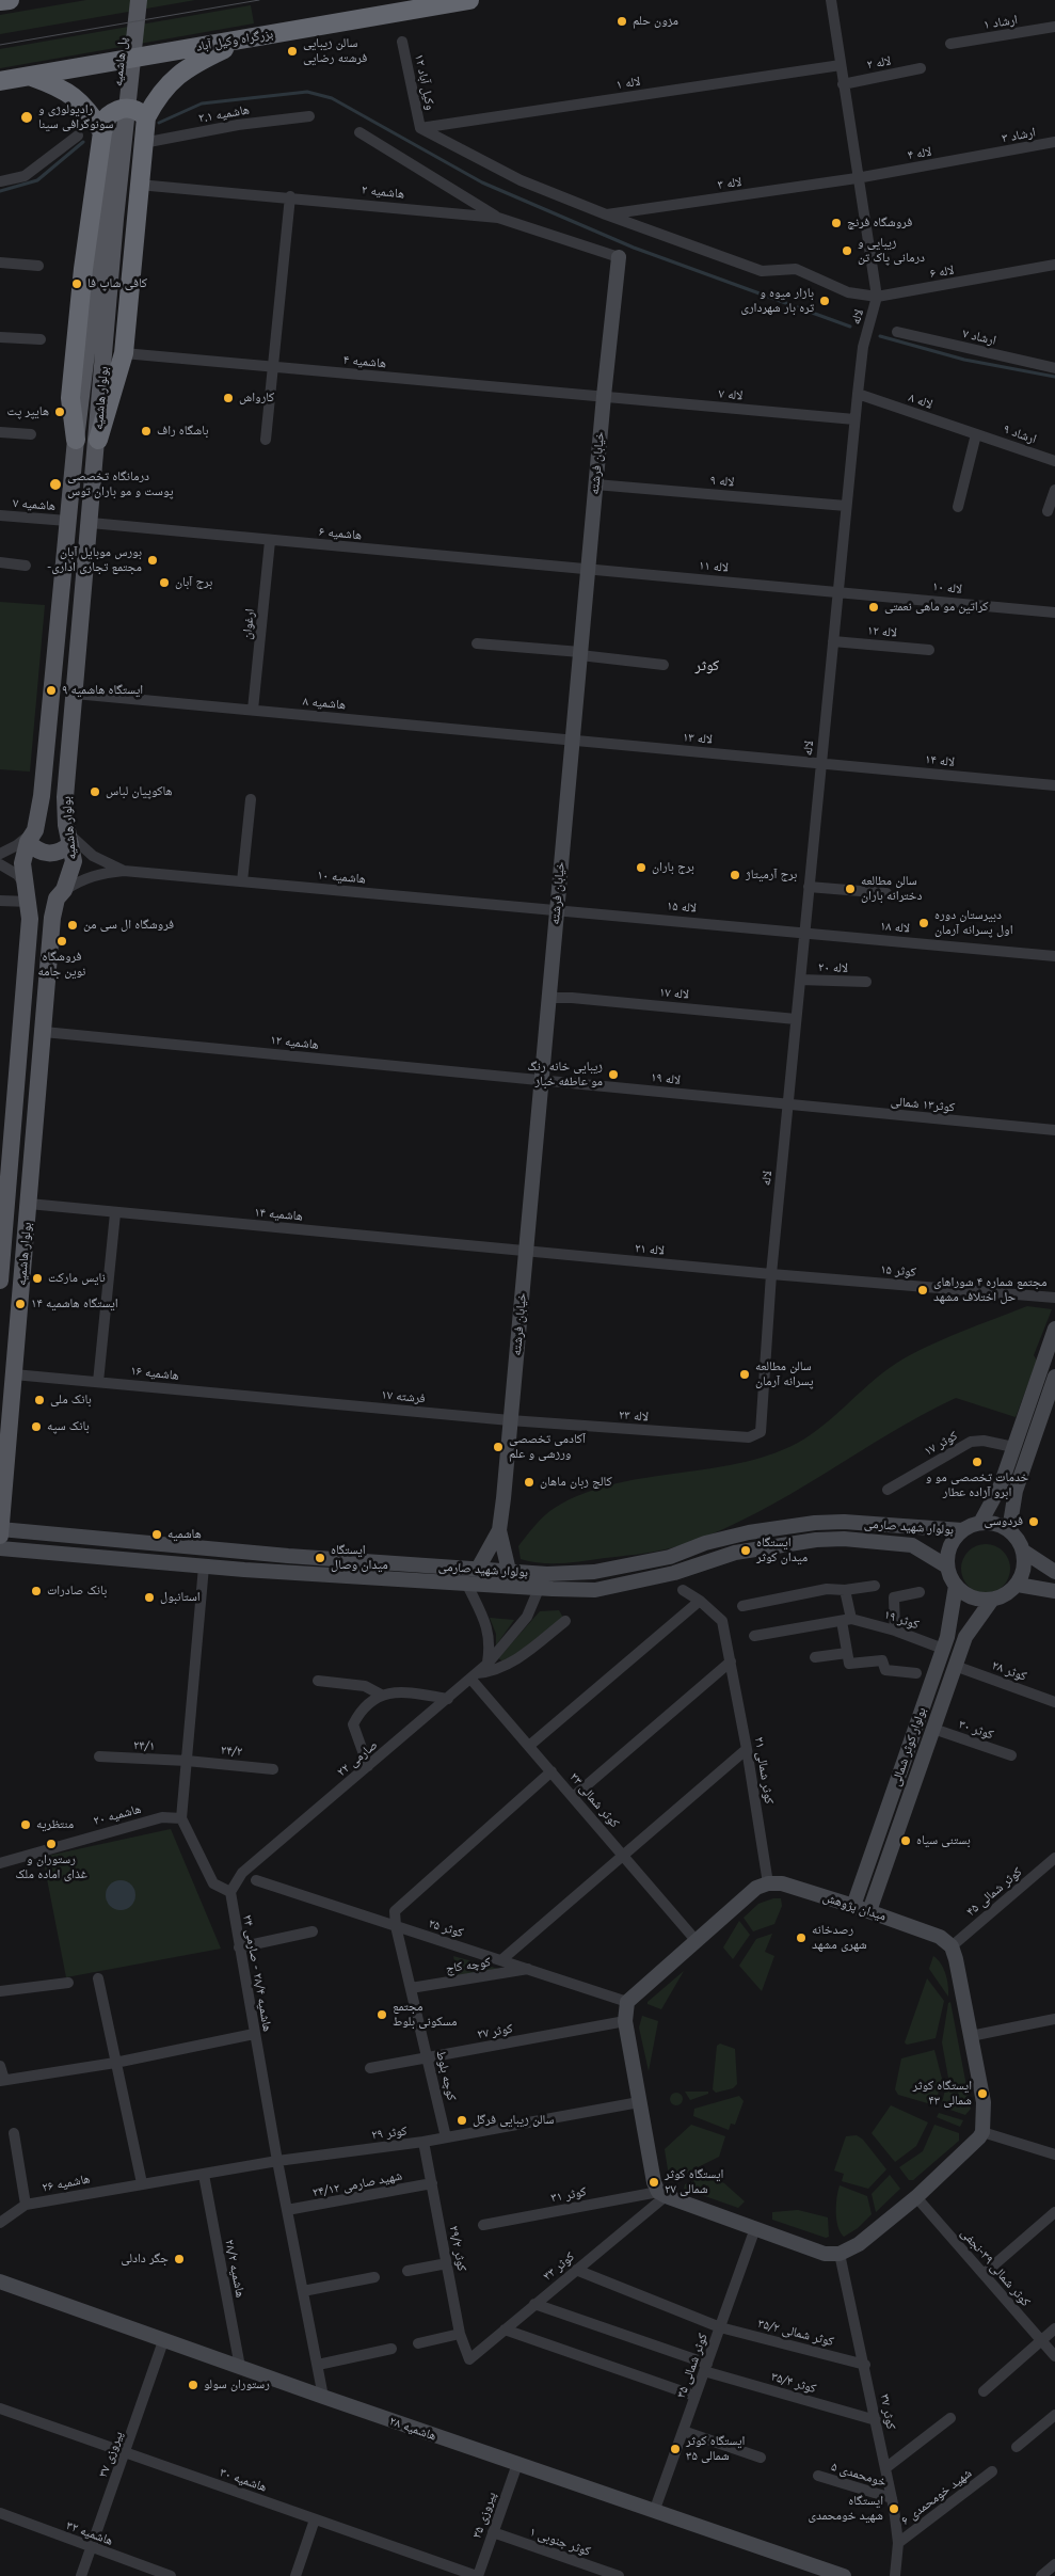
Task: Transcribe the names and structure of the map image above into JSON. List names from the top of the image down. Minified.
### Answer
{"streets":{"highway":["بزرگراه وکیل آباد"],"main road":["پل هاشمیه","بولوار هاشمیه"],"street":["ارشاد ۱","لاله ۲","۱۲ وکیل آباد","لاله ۱","هاشمیه ۲.۱","ارشاد ۳","لاله ۴","لاله ۳","هاشمیه ۲","لاله ۶","لاله","ارشاد ۷","هاشمیه ۴","لاله ۷","لاله ۸","ارشاد ۹","خیابان فرشته","لاله ۹","هاشمیه ۷","هاشمیه ۶","لاله ۱۱","لاله ۱۰","ارغوان","لاله ۱۲","هاشمیه ۸","لاله ۱۳","لاله ۱۴","هاشمیه ۱۰","لاله ۱۵","لاله ۱۸","لاله ۲۰","لاله ۱۷","هاشمیه ۱۲","لاله ۱۹","کوثر۱۳ شمالی","هاشمیه ۱۴","لاله ۲۱","کوثر ۱۵","هاشمیه ۱۶","فرشته ۱۷","لاله ۲۳","کوثر ۱۷","بولوار شهید صارمی","کوثر ۱۹","کوثر ۲۸","کوثر ۳۰","۲۴/۱","بولوار کوثر شمالی","۲۴/۲","صارمی ۲۲","کوثر شمالی ۲۱","کوثر شمالی ۲۳","هاشمیه ۲۰","کوثر شمالی ۴۵","میدان پژوهش","کوثر ۲۵","کوچه کاج","هاشمیه ۲۸/۴ - صارمی ۲۴","کوثر ۲۷","کوچه بلوط","کوثر ۲۹","هاشمیه ۲۶","شهید صارمی ۲۴/۱۲","کوثر ۳۱","کوثر ۲۹/۲","کوثر ۳۳","کوثر شمالی ۳۹-نجفی","هاشمیه ۲۸/۲","کوثر شمالی ۳۵/۲","کوثر شمالی ۳۵","کوثر ۳۵/۴","کوثر ۳۷","هاشمیه ۲۸","پیروزی ۳۷","خومحمدی ۵","هاشمیه ۳۰","شهید خومحمدی ۶","پیروزی ۳۵","هاشمیه ۳۲","کوثر جنوبی ۱"]},"crossings":[["پل هاشمیه","بولوار هاشمیه"],["لاله ۲","لاله"],["۱۲ وکیل آباد","لاله ۱"],["۱۲ وکیل آباد","لاله ۶"],["لاله ۱","لاله ۶"],["لاله ۱","لاله"],["ارشاد ۳","لاله ۴"],["لاله ۴","لاله ۳"],["لاله ۴","لاله"],["لاله ۳","لاله ۶"],["لاله ۳","لاله"],["هاشمیه ۲","خیابان فرشته"],["لاله ۶","لاله"],["لاله","لاله ۷"],["لاله","لاله ۸"],["لاله","لاله ۹"],["لاله","لاله ۱۱"],["لاله","لاله ۱۰"],["لاله","لاله ۱۲"],["لاله","لاله ۱۳"],["لاله","لاله ۱۴"],["لاله","لاله ۱۵"],["لاله","لاله ۱۸"],["لاله","لاله ۲۰"],["لاله","لاله ۱۷"],["لاله","لاله ۱۹"],["لاله","کوثر۱۳ شمالی"],["لاله","لاله ۲۱"],["لاله","کوثر ۱۵"],["لاله","لاله ۲۳"],["هاشمیه ۴","لاله ۷"],["هاشمیه ۴","خیابان فرشته"],["لاله ۷","خیابان فرشته"],["بولوار هاشمیه","هاشمیه ۷"],["بولوار هاشمیه","هاشمیه ۶"],["بولوار هاشمیه","هاشمیه ۸"],["بولوار هاشمیه","هاشمیه ۱۲"],["بولوار هاشمیه","هاشمیه ۱۴"],["بولوار هاشمیه","هاشمیه ۱۶"],["بولوار هاشمیه","بولوار شهید صارمی"],["لاله ۸","ارشاد ۹"],["خیابان فرشته","لاله ۹"],["خیابان فرشته","هاشمیه ۶"],["خیابان فرشته","لاله ۱۱"],["خیابان فرشته","هاشمیه ۸"],["خیابان فرشته","لاله ۱۳"],["خیابان فرشته","هاشمیه ۱۰"],["خیابان فرشته","لاله ۱۵"],["خیابان فرشته","لاله ۱۷"],["خیابان فرشته","هاشمیه ۱۲"],["خیابان فرشته","لاله ۱۹"],["خیابان فرشته","هاشمیه ۱۴"],["خیابان فرشته","لاله ۲۱"],["خیابان فرشته","فرشته ۱۷"],["خیابان فرشته","لاله ۲۳"],["خیابان فرشته","بولوار شهید صارمی"],["هاشمیه ۶","لاله ۱۱"],["هاشمیه ۶","ارغوان"],["لاله ۱۱","لاله ۱۰"],["ارغوان","هاشمیه ۸"],["هاشمیه ۸","لاله ۱۳"],["لاله ۱۳","لاله ۱۴"],["هاشمیه ۱۰","لاله ۱۵"],["لاله ۱۵","لاله ۱۸"],["هاشمیه ۱۲","لاله ۱۹"],["لاله ۱۹","کوثر۱۳ شمالی"],["هاشمیه ۱۴","لاله ۲۱"],["لاله ۲۱","کوثر ۱۵"],["هاشمیه ۱۶","فرشته ۱۷"],["فرشته ۱۷","لاله ۲۳"],["بولوار شهید صارمی","بولوار کوثر شمالی"],["بولوار شهید صارمی","صارمی ۲۲"],["کوثر ۱۹","بولوار کوثر شمالی"],["کوثر ۲۸","بولوار کوثر شمالی"],["کوثر ۳۰","بولوار کوثر شمالی"],["۲۴/۱","۲۴/۲"],["بولوار کوثر شمالی","میدان پژوهش"],["صارمی ۲۲","کوثر شمالی ۲۳"],["صارمی ۲۲","هاشمیه ۲۸/۴ - صارمی ۲۴"],["کوثر شمالی ۲۱","میدان پژوهش"],["کوثر شمالی ۴۵","میدان پژوهش"],["کوثر ۲۵","کوچه کاج"],["کوثر ۲۵","کوچه بلوط"],["کوچه کاج","کوچه بلوط"],["هاشمیه ۲۸/۴ - صارمی ۲۴","کوثر ۲۹"],["هاشمیه ۲۸/۴ - صارمی ۲۴","شهید صارمی ۲۴/۱۲"],["هاشمیه ۲۸/۴ - صارمی ۲۴","هاشمیه ۲۸"],["کوثر ۲۷","کوچه بلوط"],["کوچه بلوط","کوثر ۲۹"],["کوثر ۲۹","هاشمیه ۲۶"],["کوثر ۲۹","کوثر ۲۹/۲"],["کوثر ۲۹","هاشمیه ۲۸/۲"],["شهید صارمی ۲۴/۱۲","کوثر ۲۹/۲"],["کوثر ۳۱","کوثر ۳۳"],["کوثر ۲۹/۲","کوثر ۳۳"],["کوثر ۳۳","کوثر شمالی ۳۵/۲"],["کوثر ۳۳","کوثر ۳۵/۴"],["هاشمیه ۲۸/۲","هاشمیه ۲۸"],["کوثر شمالی ۳۵/۲","کوثر شمالی ۳۵"],["کوثر شمالی ۳۵/۲","کوثر ۳۷"],["کوثر شمالی ۳۵","کوثر ۳۵/۴"],["کوثر شمالی ۳۵","هاشمیه ۲۸"],["کوثر ۳۵/۴","کوثر ۳۷"],["کوثر ۳۷","خومحمدی ۵"],["کوثر ۳۷","شهید خومحمدی ۶"],["هاشمیه ۲۸","پیروزی ۳۷"],["هاشمیه ۲۸","پیروزی ۳۵"],["پیروزی ۳۷","هاشمیه ۳۰"],["پیروزی ۳۷","هاشمیه ۳۲"],["هاشمیه ۳۰","پیروزی ۳۵"],["پیروزی ۳۵","کوثر جنوبی ۱"]],"districts":["کوثر"],"places":["مزون حلم","سالن زیبایی فرشته رضایی","رادیولوژی و سونوگرافی سینا","فروشگاه فرنچ","زیبایی و درمانی پاک تن","کافی شاپ فا","بازار میوه و تره بار شهرداری","کارواش","هایپر پت","باشگاه راف","درمانگاه تخصصی پوست و مو باران توس","بورس موبایل آبان -مجتمع تجاری اداری","برج آبان","کراتین مو ماهی نعمتی","ایستگاه هاشمیه ۹","هاکوپیان لباس","برج باران","برج آرمیتاژ","سالن مطالعه دخترانه باران","دبیرستان دوره اول پسرانه آرمان","فروشگاه ال سی من","فروشگاه نوین جامه","زیبایی خانه رنگ مو عاطفه خباز","نایس مارکت","مجتمع شماره ۴ شوراهای حل اختلاف مشهد","ایستگاه هاشمیه ۱۴","سالن مطالعه پسرانه آرمان","بانک ملی","بانک سپه","آکادمی تخصصی ورزشی و علم","خدمات تخصصی مو و ابرو آزاده عطار","کالج زبان ماهان","فردوسی","هاشمیه","ایستگاه میدان کوثر","ایستگاه میدان وصال","بانک صادرات","استانبول","منتظریه","بستنی سیاه","رستوران و غذای اماده ملک","رصدخانه شهری مشهد","مجتمع مسکونی بلوط","ایستگاه کوثر شمالی ۴۳","سالن زیبایی فرگل","ایستگاه کوثر شمالی ۲۷","جگر دادلی","رستوران سولو","ایستگاه کوثر شمالی ۳۵","ایستگاه شهید خومحمدی"]}
